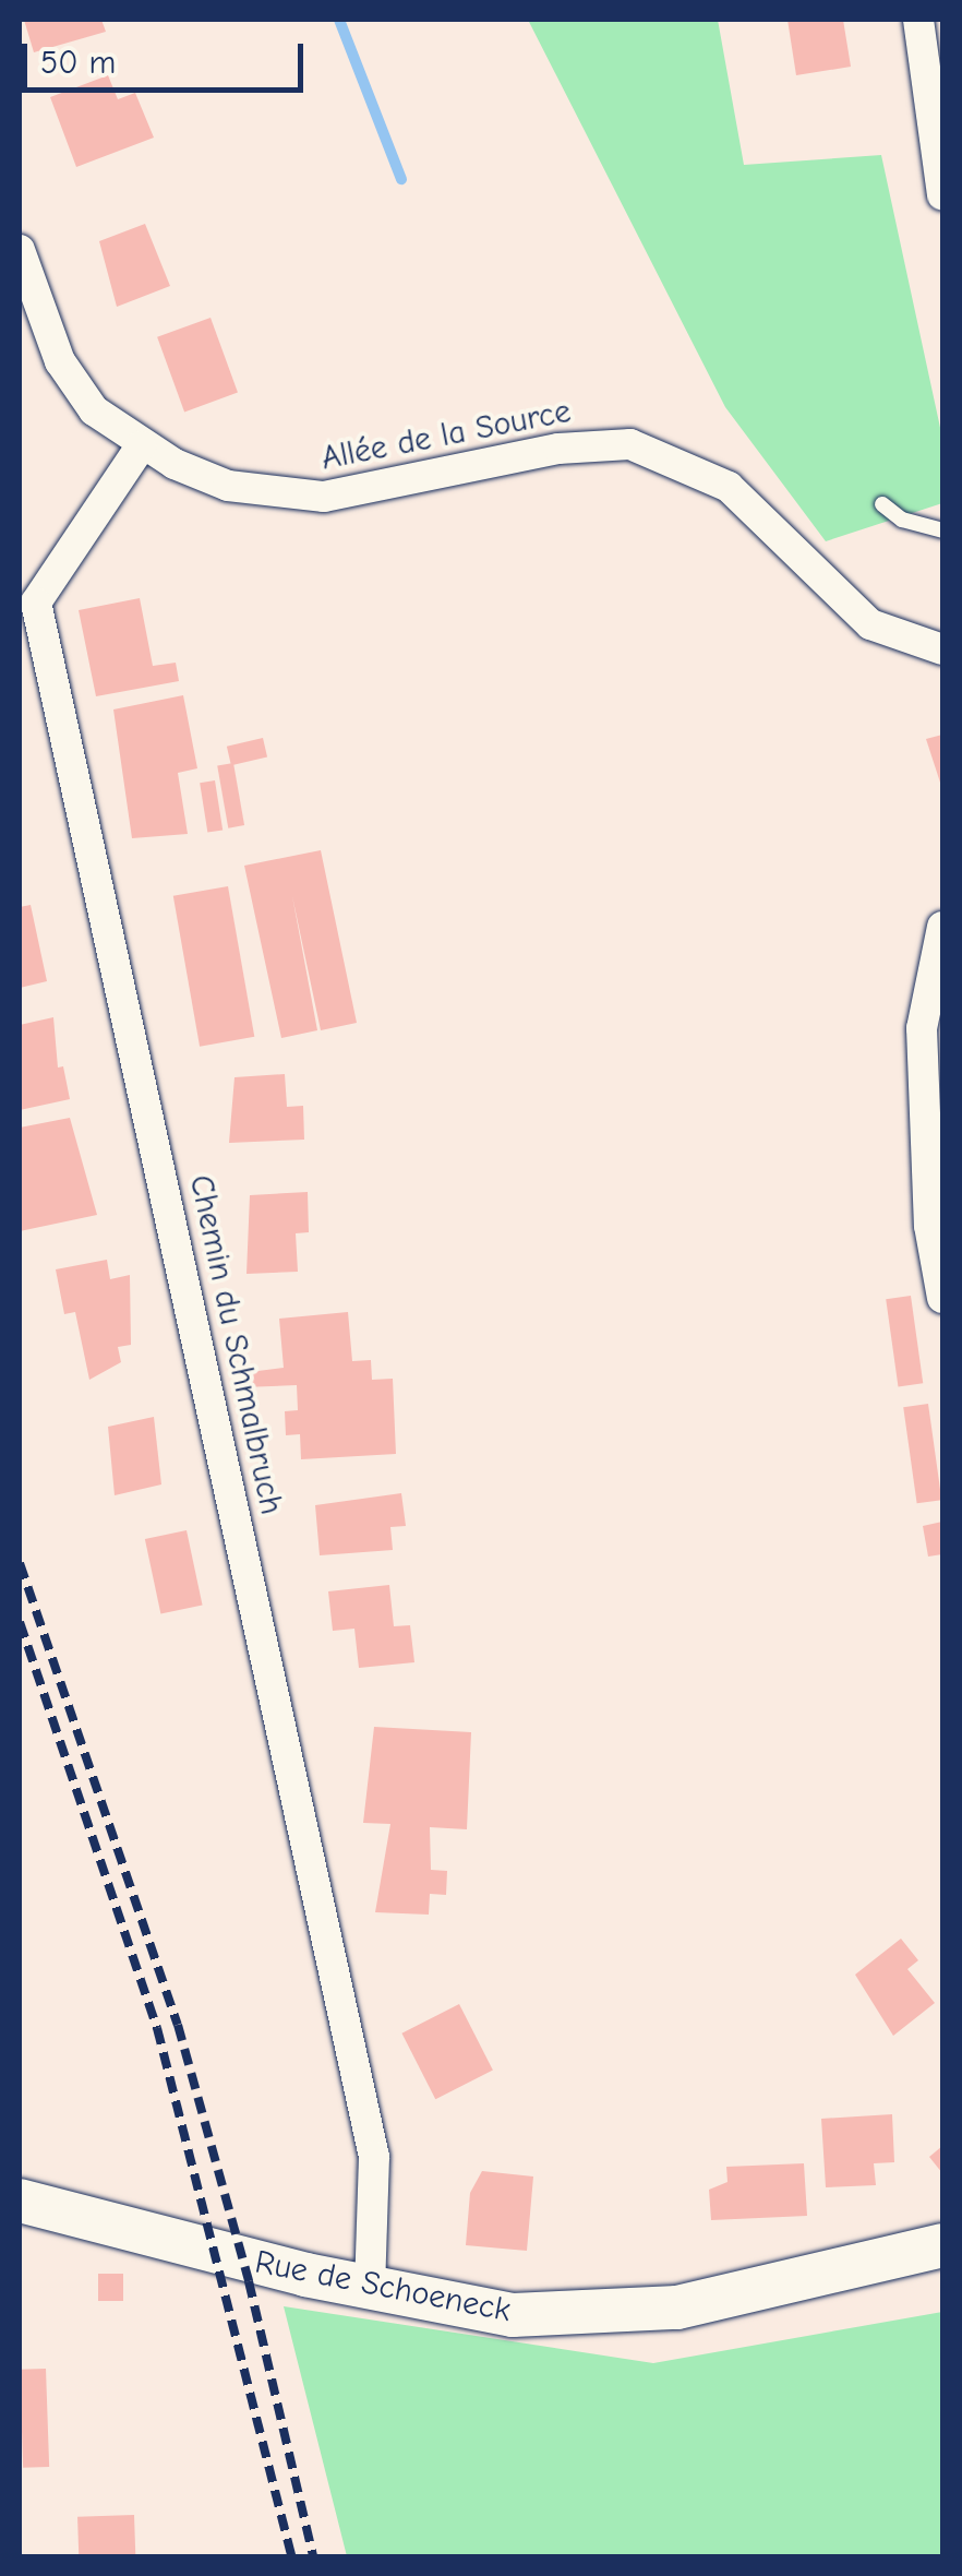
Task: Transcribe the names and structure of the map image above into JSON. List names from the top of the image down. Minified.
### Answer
{"streets":{"main road":["Rue de Schoeneck"],"street":["Allée de la Source","Chemin du Schmalbruch"]},"crossings":[["Allée de la Source","Chemin du Schmalbruch"],["Chemin du Schmalbruch","Rue de Schoeneck"]],"scale_bar":"50 m"}
